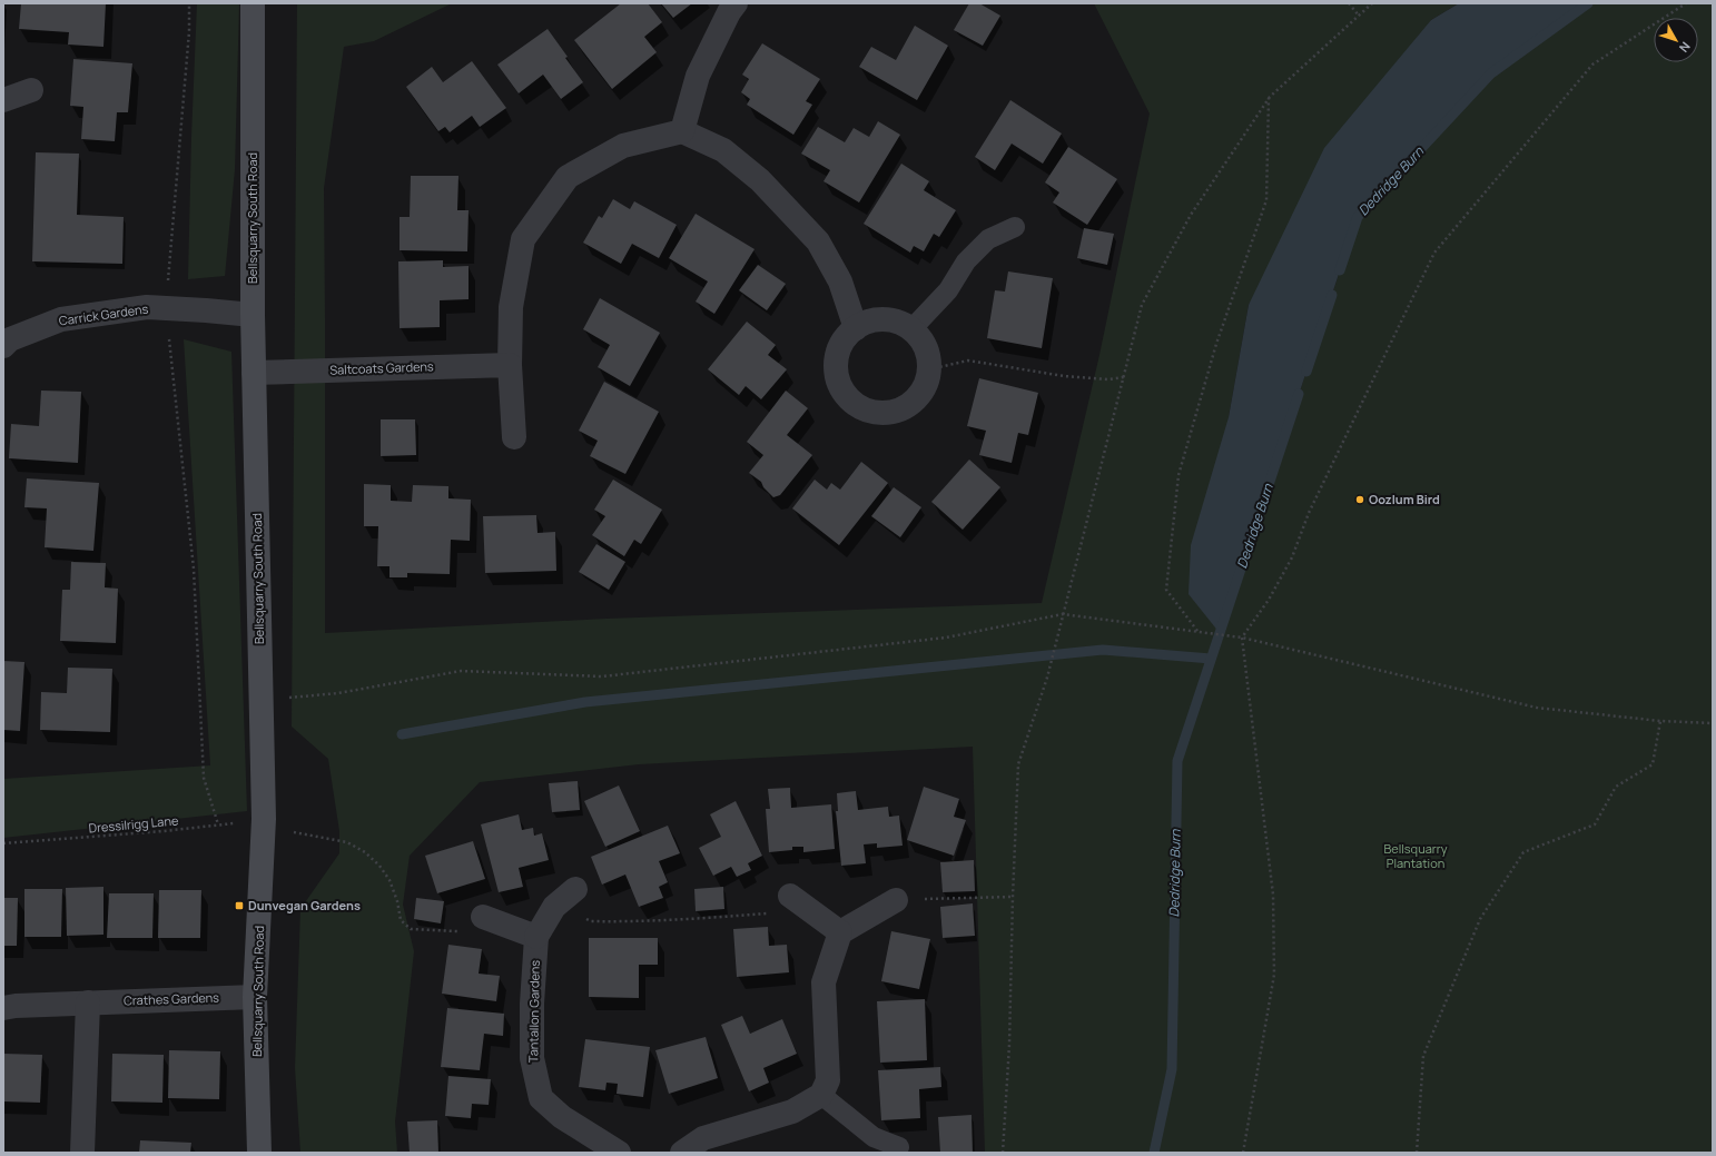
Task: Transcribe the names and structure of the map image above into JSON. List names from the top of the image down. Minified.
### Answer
{"streets":{"street":["Bellsquarry South Road","Carrick Gardens","Saltcoats Gardens","Crathes Gardens","Tantallon Gardens"],"path":["Dressilrigg Lane"]},"crossings":[["Bellsquarry South Road","Carrick Gardens"],["Bellsquarry South Road","Saltcoats Gardens"],["Bellsquarry South Road","Dressilrigg Lane"],["Bellsquarry South Road","Crathes Gardens"]],"water":["Dedridge Burn"],"parks":["Bellsquarry Plantation"],"places":{"other":["Oozlum Bird"],"transit":["Dunvegan Gardens"]},"north":"bottom right"}
